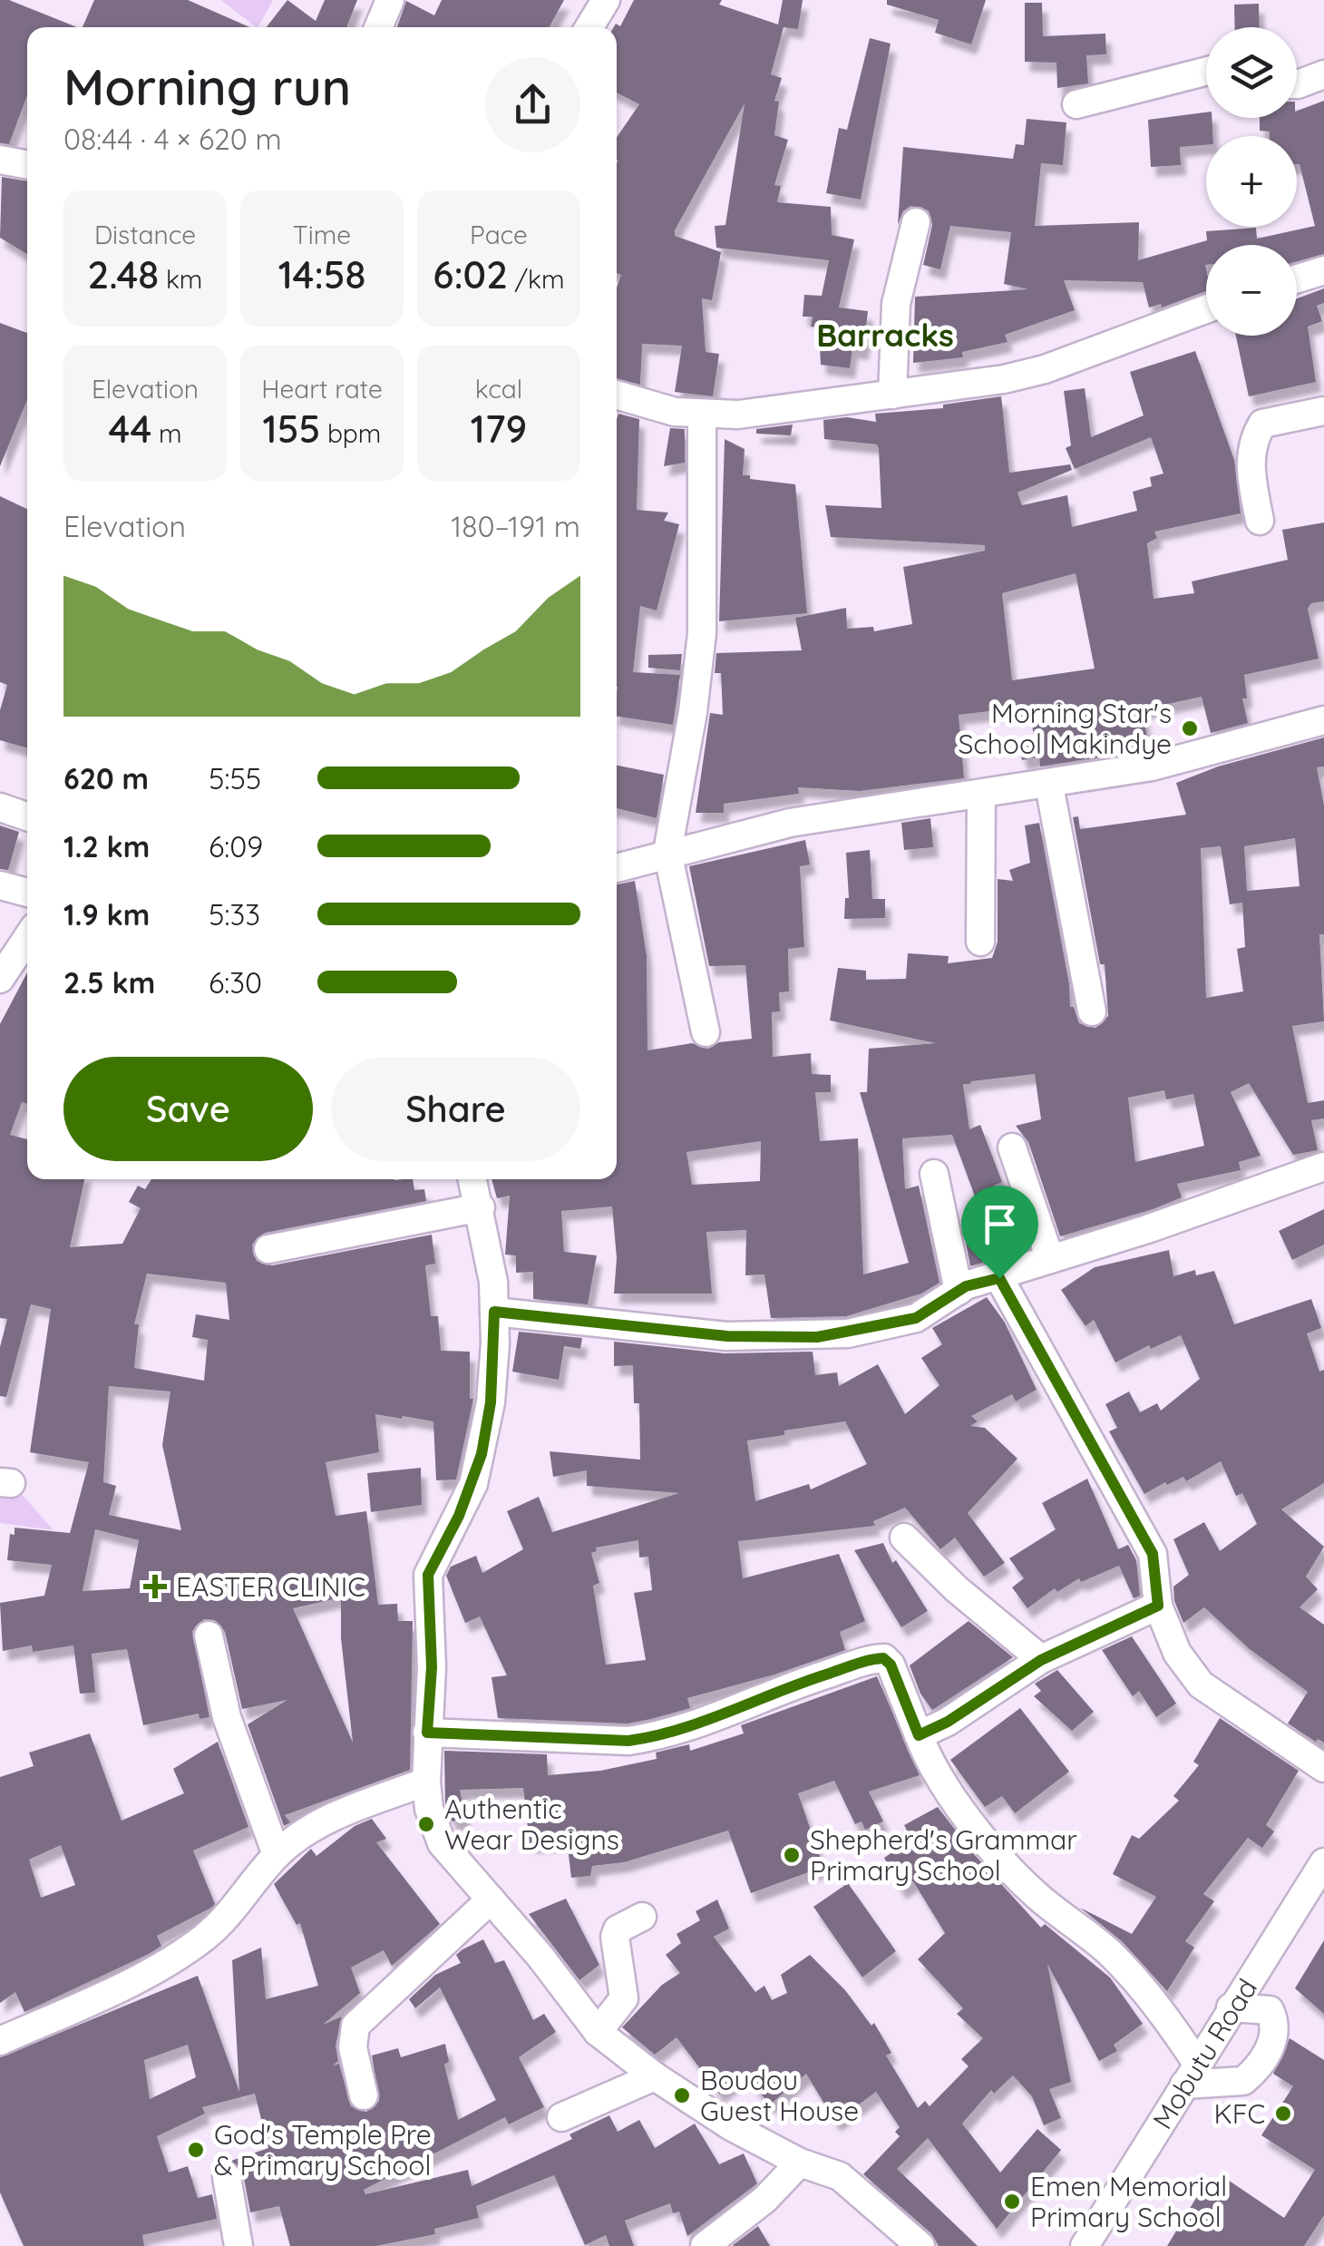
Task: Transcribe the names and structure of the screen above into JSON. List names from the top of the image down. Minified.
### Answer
{"streets":{"street":["Mobutu Road"]},"districts":["Barracks"],"places":{"other":["Morning Star's School Makindye","Authentic Wear Designs","Shepherd's Grammar Primary School","Boudou Guest House","KFC","God's Temple Pre & Primary School","Emen Memorial Primary School"],"health":["EASTER CLINIC"]},"page":{"map_buttons":["+","−"],"heading":["Morning run","08:44 · 4 × 620 m"],"stats":[["Distance","2.48 km"],["Time","14:58"],["Pace","6:02 /km"],["Elevation","44 m"],["Heart rate","155 bpm"],["kcal","179"]],"chart":["Elevation","180–191 m"],"list":[{"name":"620 m","note":"5:55"},{"name":"1.2 km","note":"6:09"},{"name":"1.9 km","note":"5:33"},{"name":"2.5 km","note":"6:30"}],"buttons":["Save","Share"]}}
